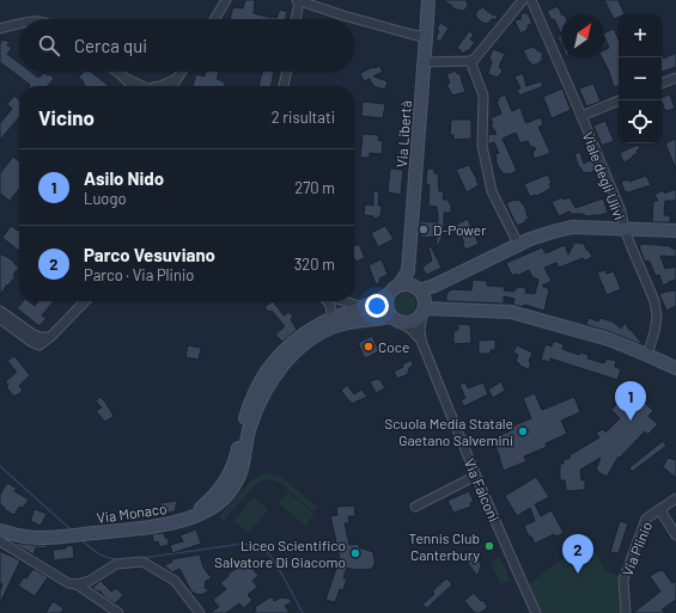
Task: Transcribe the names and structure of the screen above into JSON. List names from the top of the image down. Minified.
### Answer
{"streets":{"street":["Via Libertà","Viale degli Ulivi","Via Falconi","Via Monaco","Via Plinio"]},"crossings":[["Via Libertà","Via Falconi"]],"places":["D-Power","Coce","Scuola Media Statale Gaetano Salvemini","Tennis Club Canterbury","Liceo Scientifico Salvatore Di Giacomo"],"north":"top right","page":{"map_buttons":["+","−"],"search":"Cerca qui","heading":["Vicino","2 risultati"],"list":[{"mark":"1","name":"Asilo Nido","note":"Luogo","value":"270 m"},{"mark":"2","name":"Parco Vesuviano","note":"Parco · Via Plinio","value":"320 m"}],"pins":["1","2"]}}
